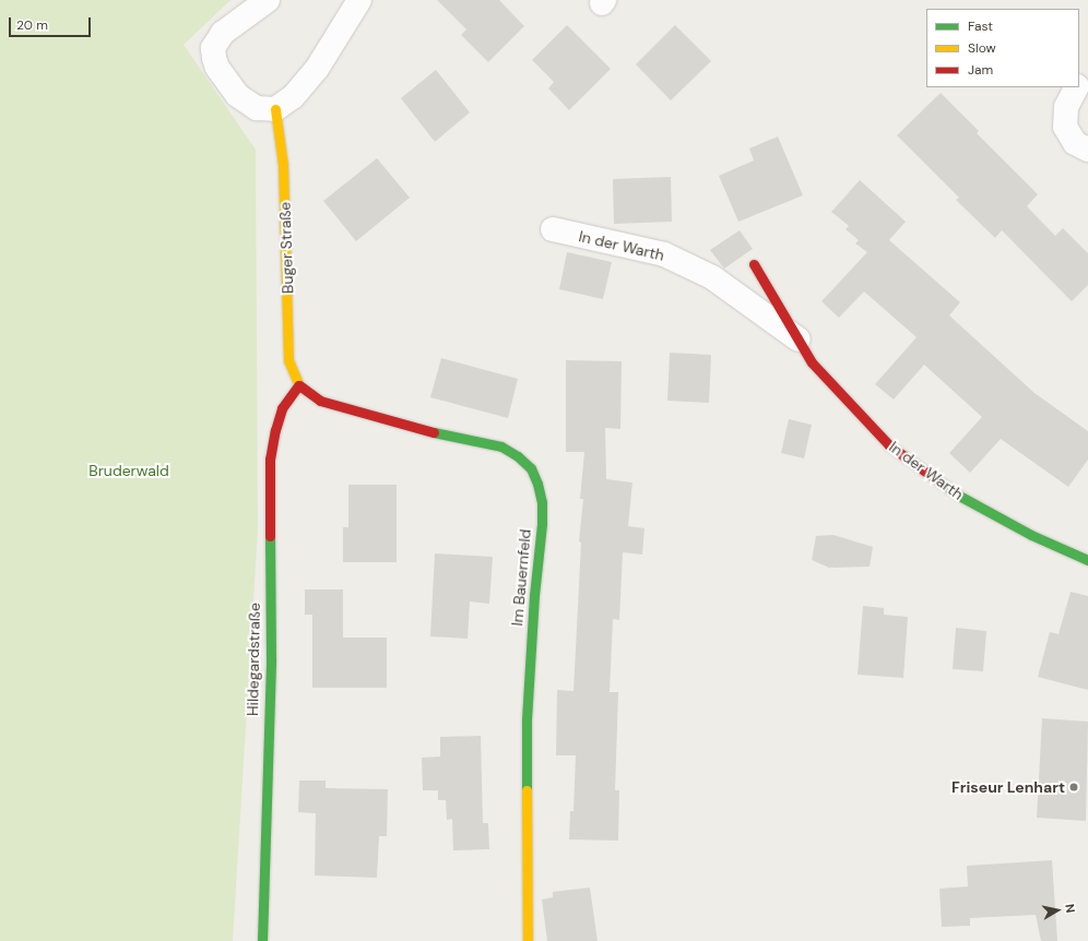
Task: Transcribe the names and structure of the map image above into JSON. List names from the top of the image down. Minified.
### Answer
{"streets":{"street":["In der Warth","Buger Straße","Im Bauernfeld","Hildegardstraße"]},"crossings":[["Buger Straße","Im Bauernfeld"],["Buger Straße","Hildegardstraße"],["Im Bauernfeld","Hildegardstraße"]],"parks":["Bruderwald"],"places":["Friseur Lenhart"],"legend":["Fast","Slow","Jam"],"scale_bar":"20 m","north":"right"}
